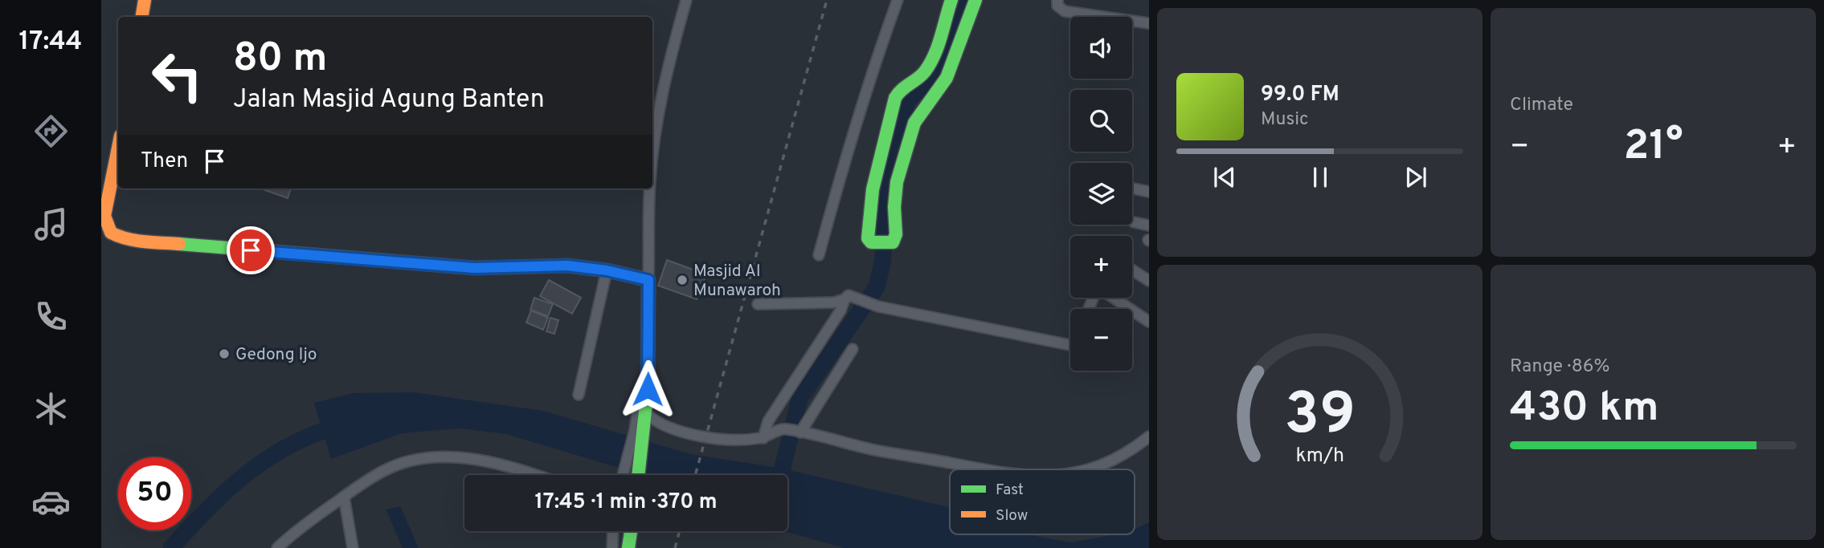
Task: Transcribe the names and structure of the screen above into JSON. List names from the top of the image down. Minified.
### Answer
{"places":["Masjid Al Munawaroh","Gedong Ijo"],"legend":["Fast","Slow"],"page":{"tabs":"17:44","tile":["Climate",["Range · 86%","430 km"]],"map_buttons":["+","−"],"turn":["80 m","Jalan Masjid Agung Banten"],"song":["99.0 FM","Music"],"heat":["−","21°","+"],"then":"Then","limit":"50","trip":"17:45 · 1 min · 370 m","gauge":["39","km/h"]}}
